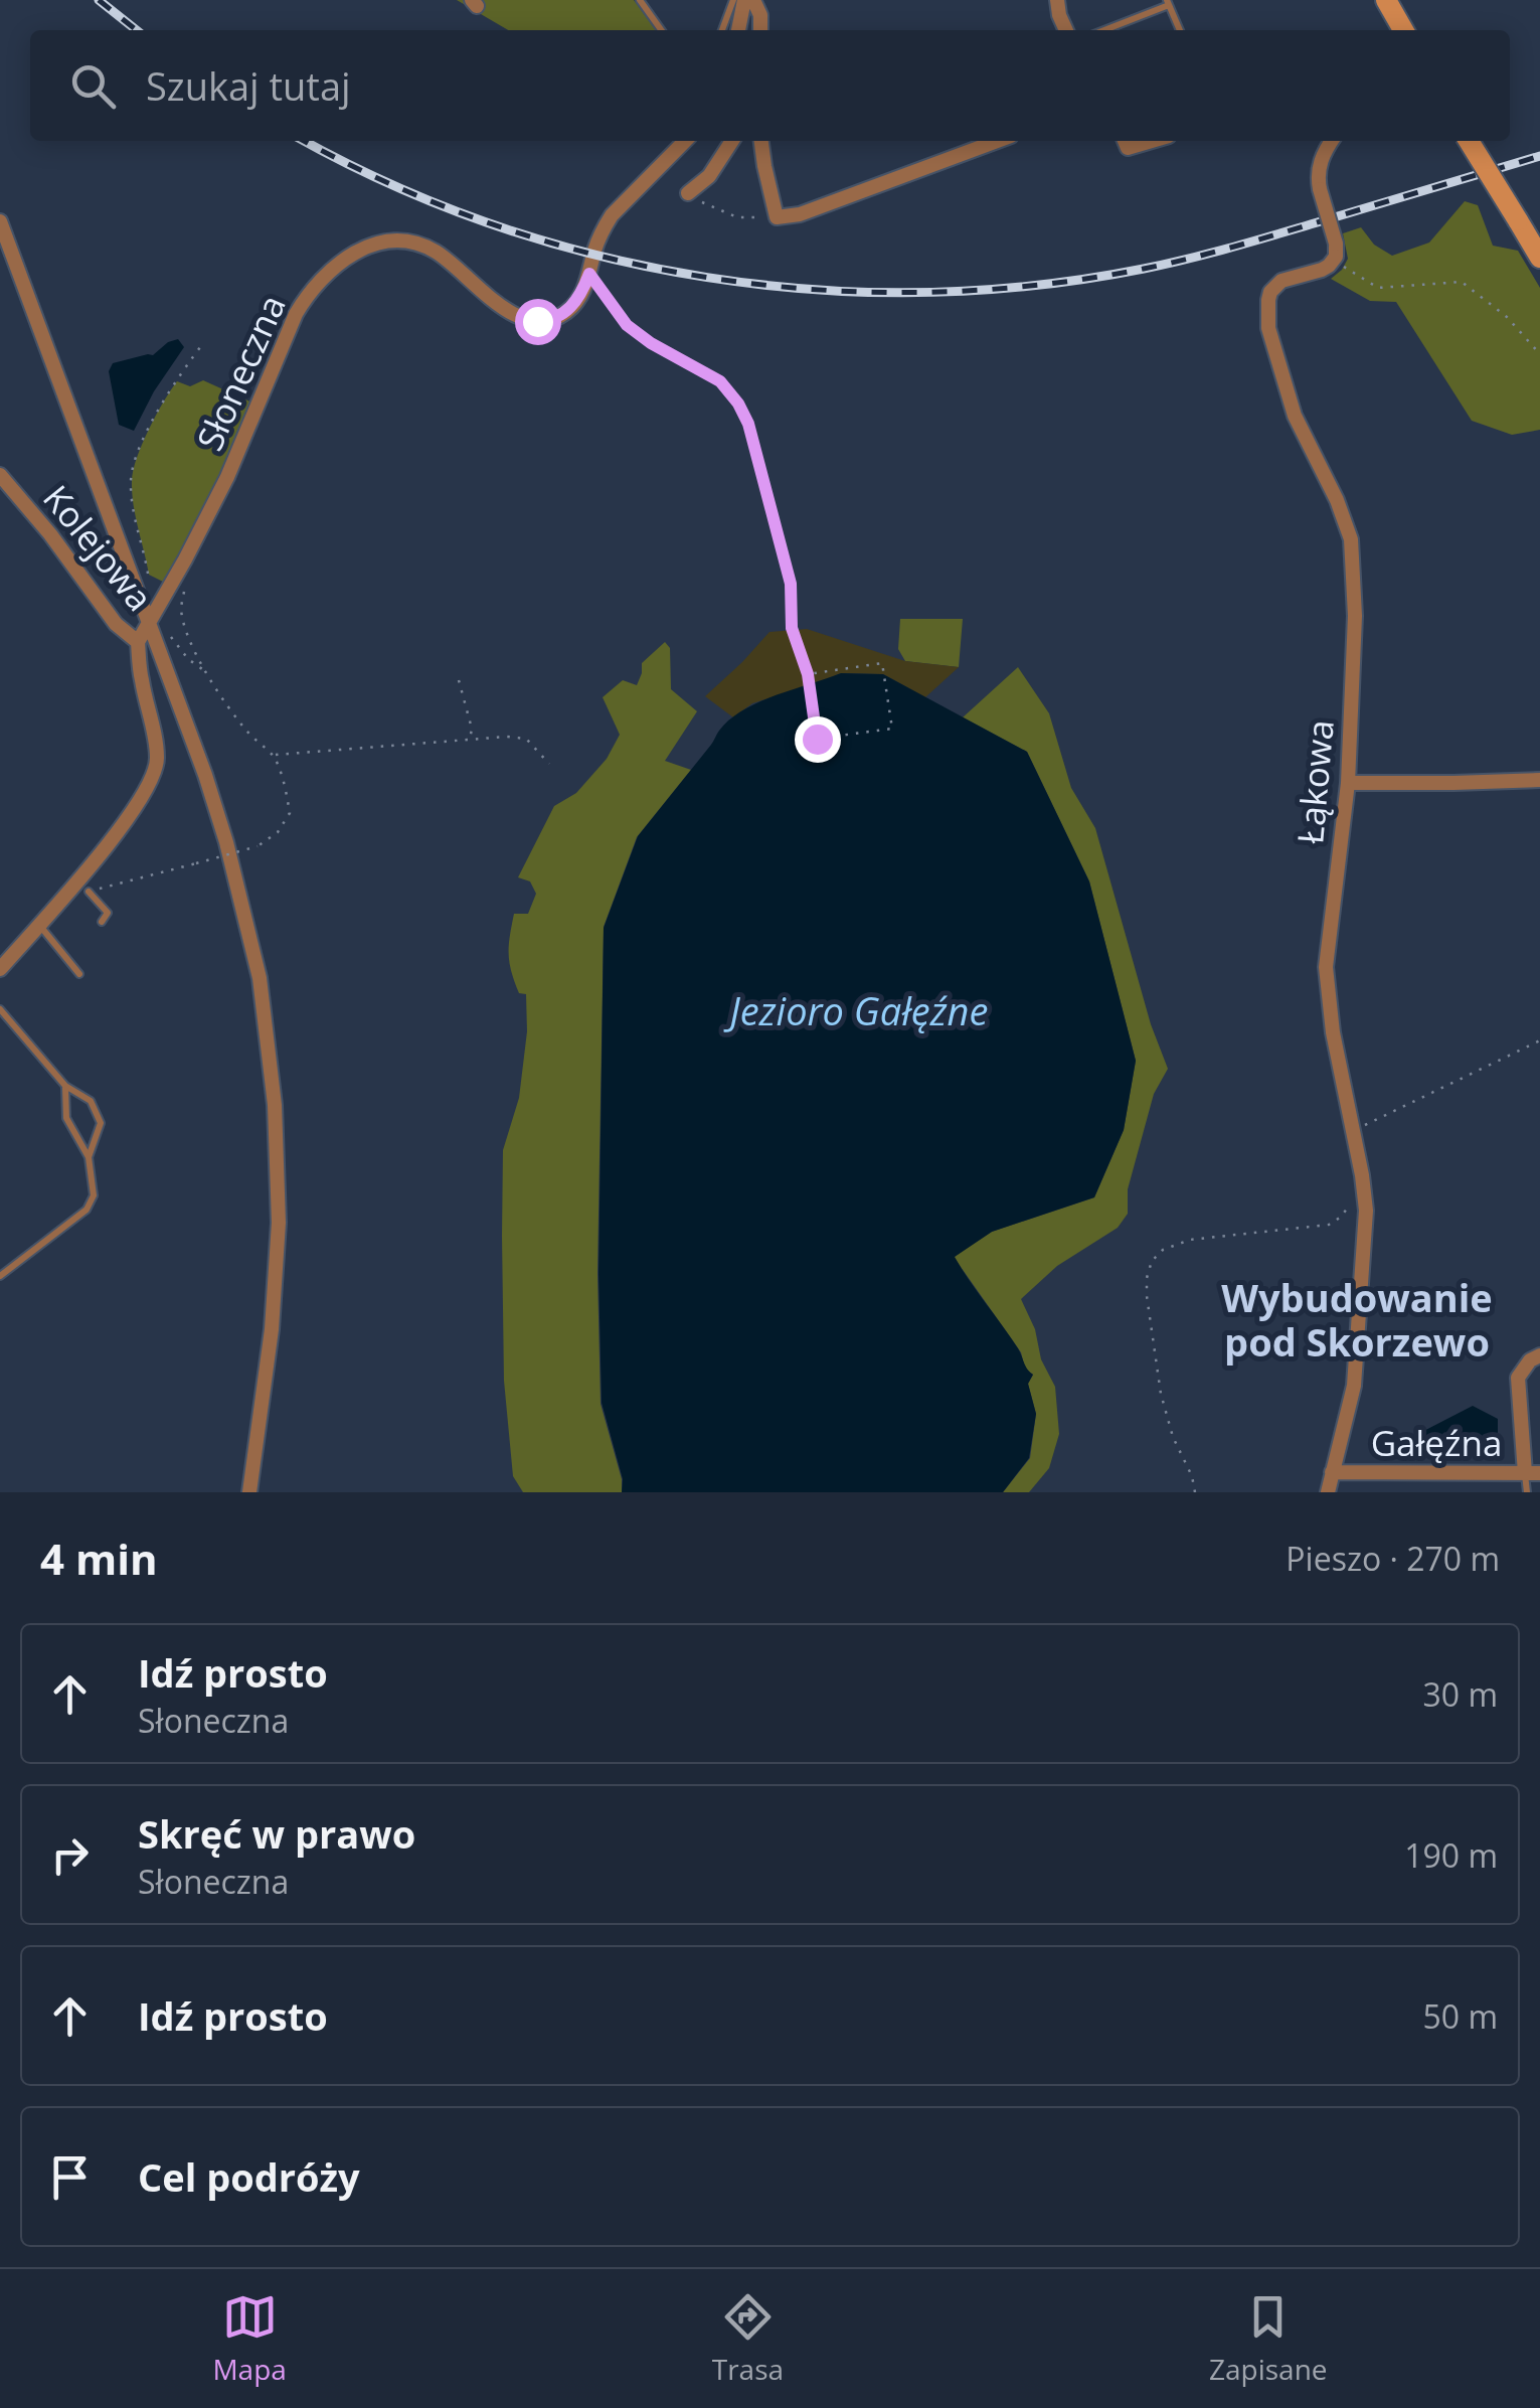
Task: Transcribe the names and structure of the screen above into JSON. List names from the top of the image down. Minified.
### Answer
{"streets":{"street":["Słoneczna","Kolejowa","Łąkowa","Gałęźna"]},"crossings":[["Słoneczna","Kolejowa"],["Łąkowa","Gałęźna"]],"districts":["Wybudowanie pod Skorzewo"],"water":["Jezioro Gałęźne"],"page":{"search":"Szukaj tutaj","heading":["4 min","Pieszo · 270 m"],"list":[["Idź prosto","Słoneczna","30 m"],["Skręć w prawo","Słoneczna","190 m"],["Idź prosto","50 m"],"Cel podróży"],"nav":["Mapa","Trasa","Zapisane"]}}
